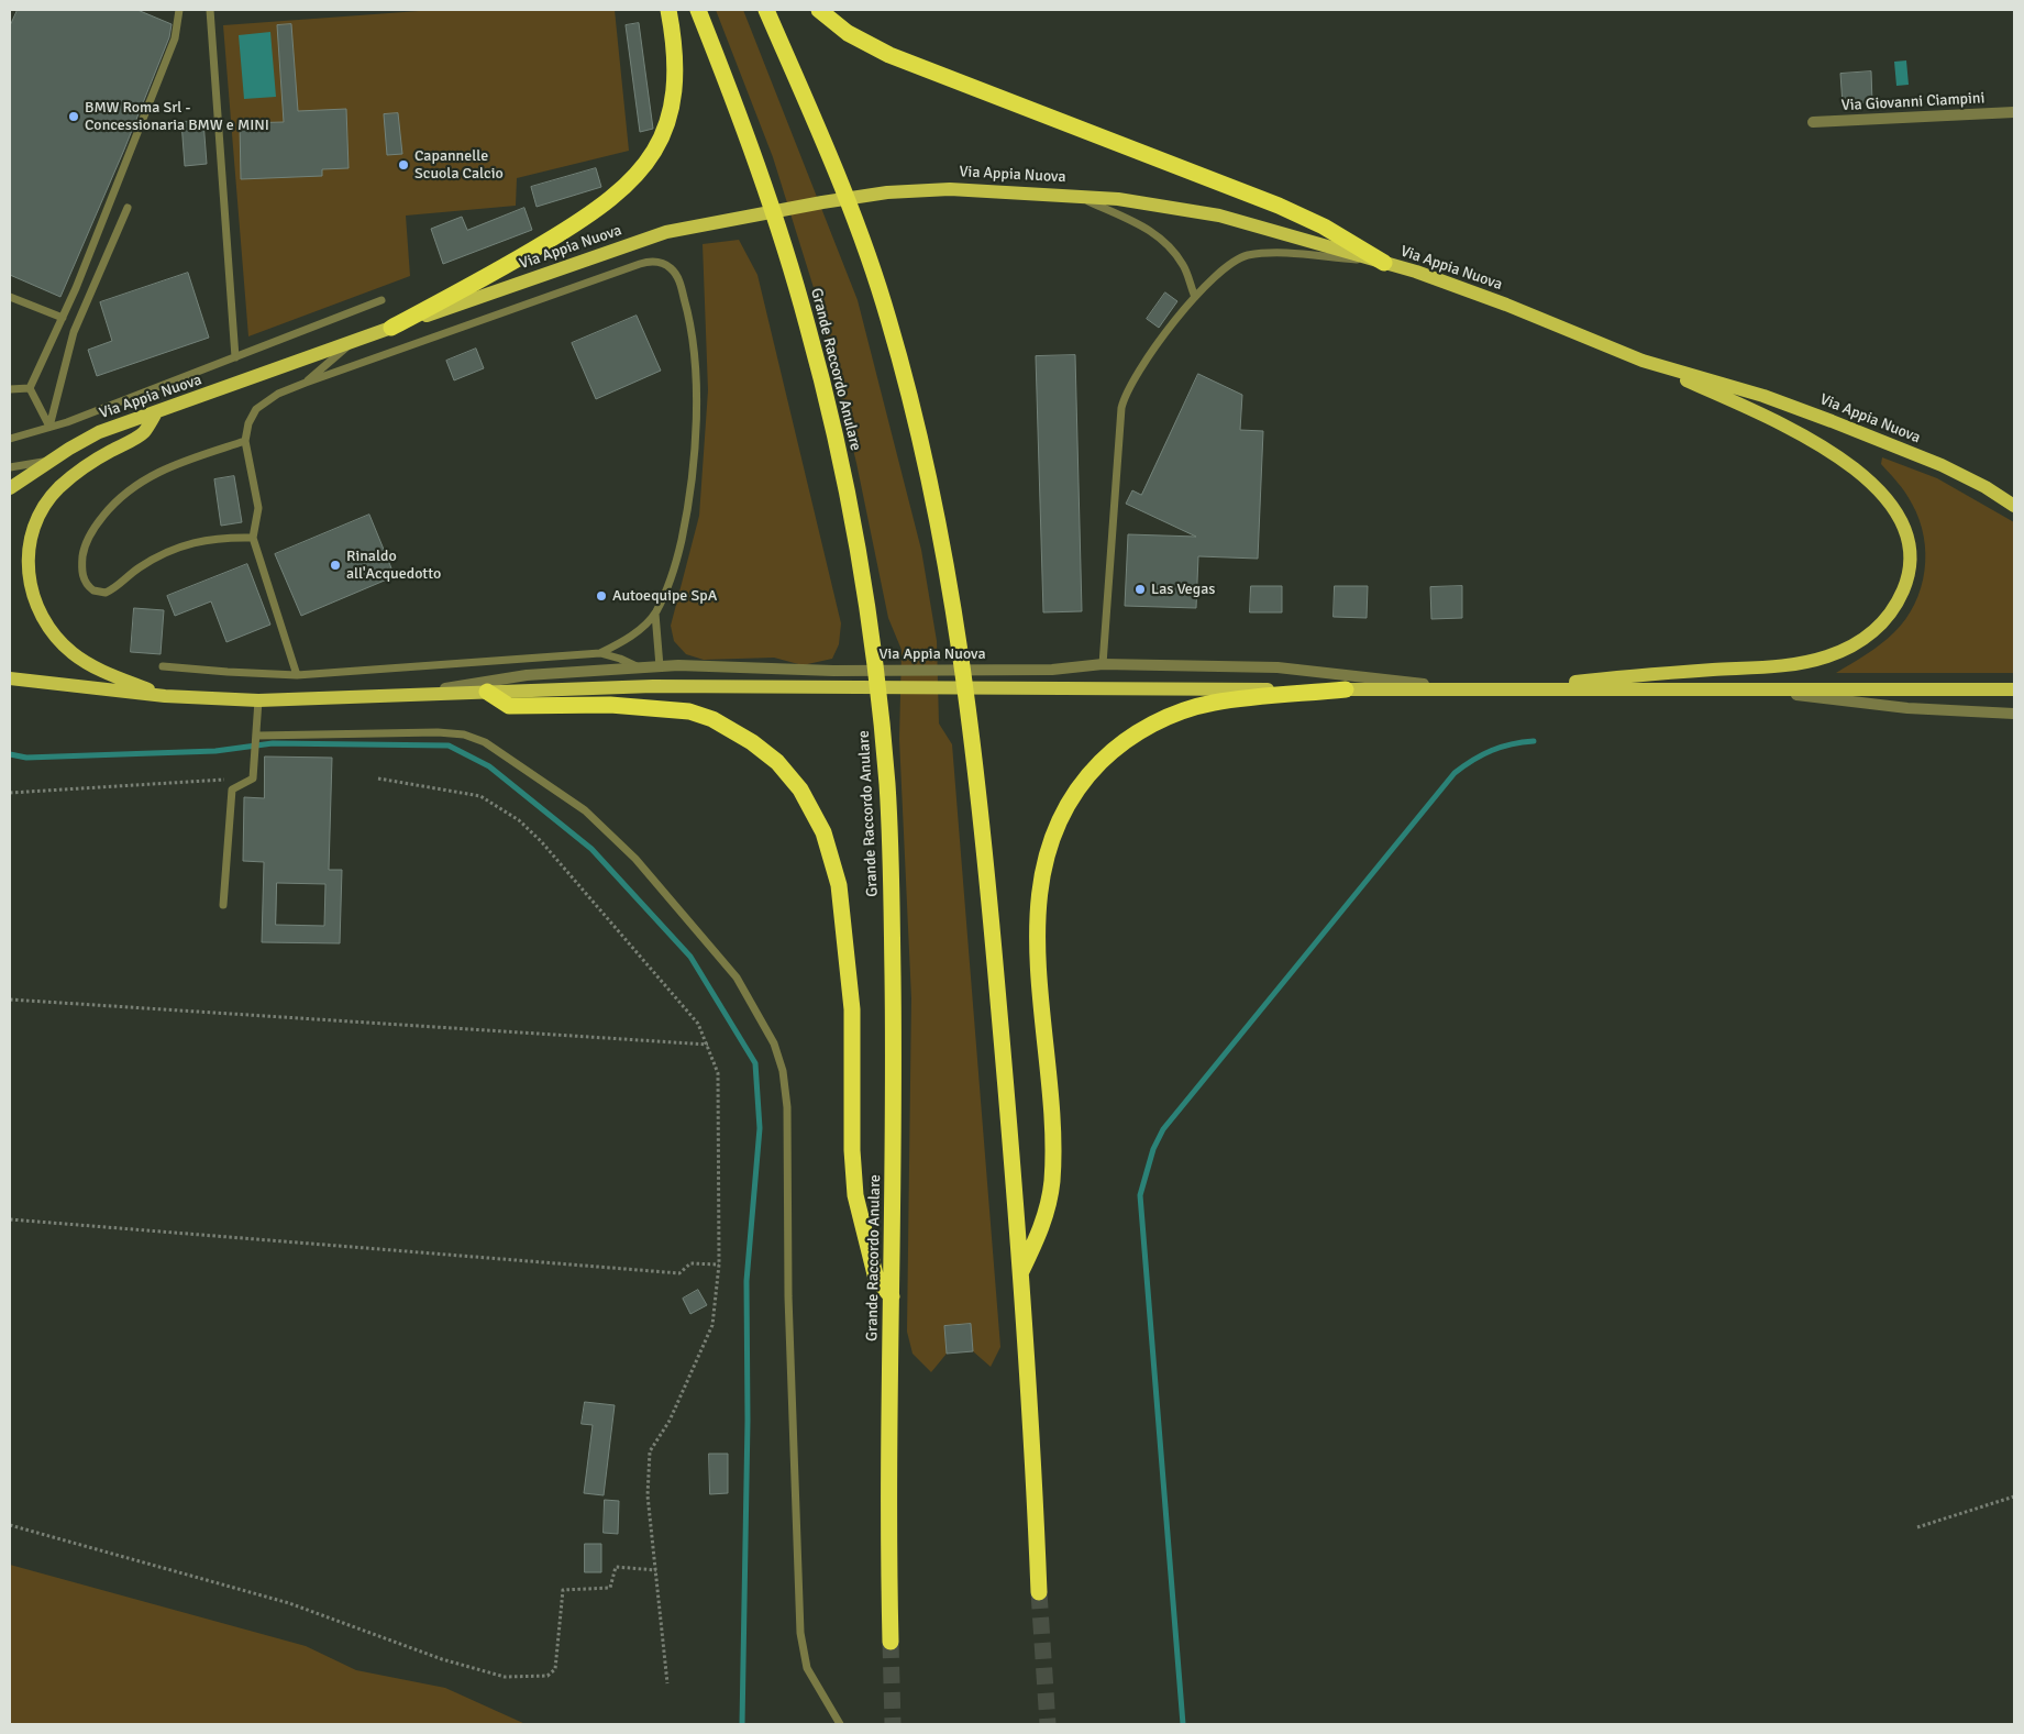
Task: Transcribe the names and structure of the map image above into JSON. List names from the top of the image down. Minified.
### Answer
{"streets":{"highway":["Grande Raccordo Anulare"],"main road":["Via Appia Nuova"],"street":["Via Giovanni Ciampini"]},"places":["BMW Roma Srl - Concessionaria BMW e MINI","Capannelle Scuola Calcio","Rinaldo all'Acquedotto","Las Vegas","Autoequipe SpA"]}
